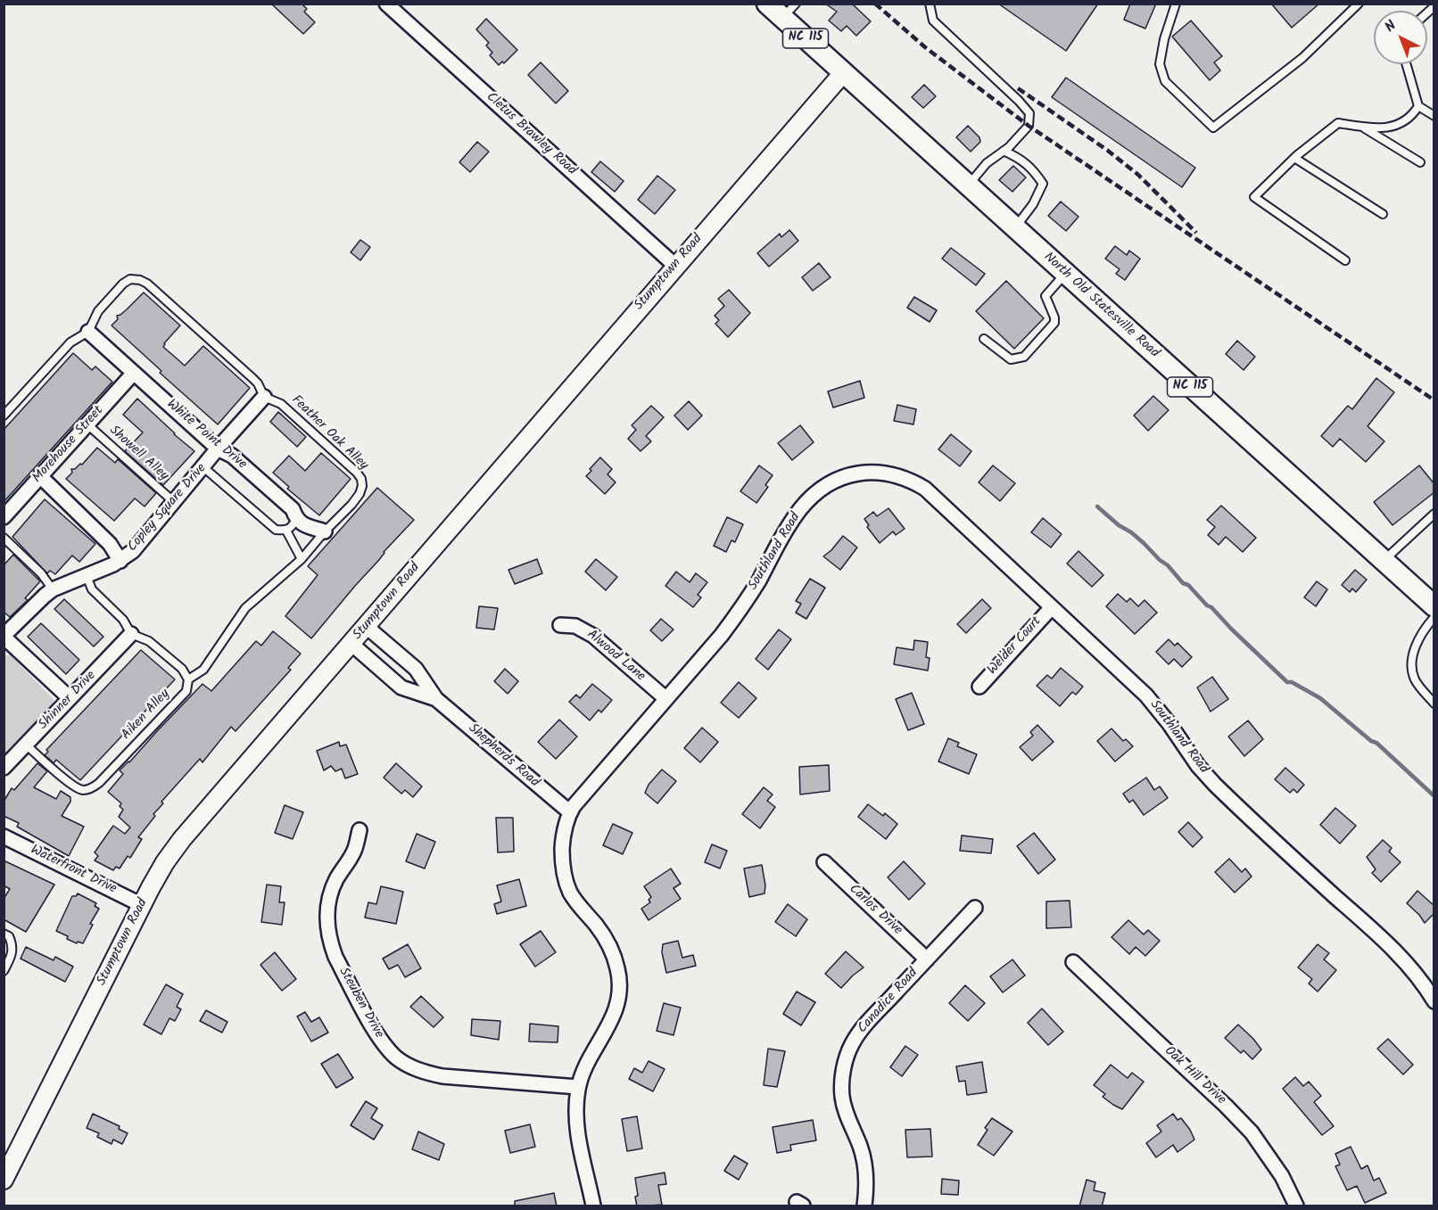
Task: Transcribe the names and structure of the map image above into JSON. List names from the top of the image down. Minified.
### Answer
{"streets":{"main road":["NC 115","North Old Statesville Road"],"street":["Cletus Brawley Road","Stumptown Road","White Point Drive","Morehouse Street","Copley Square Drive","Southland Road","Welder Court","Alwood Lane","Shinner Drive","Shepherds Road","Waterfront Drive","Carlos Drive","Canadice Road","Steuben Drive","Oak Hill Drive"],"lane":["Feather Oak Alley","Showell Alley","Aiken Alley"]},"crossings":[["Cletus Brawley Road","Stumptown Road"],["Stumptown Road","North Old Statesville Road"],["Stumptown Road","Shepherds Road"],["Stumptown Road","Waterfront Drive"],["Feather Oak Alley","White Point Drive"],["Feather Oak Alley","Copley Square Drive"],["Feather Oak Alley","Aiken Alley"],["White Point Drive","Morehouse Street"],["White Point Drive","Copley Square Drive"],["Morehouse Street","Showell Alley"],["Showell Alley","Copley Square Drive"],["Southland Road","Welder Court"],["Southland Road","Alwood Lane"],["Southland Road","Shepherds Road"],["Southland Road","Steuben Drive"],["Shinner Drive","Aiken Alley"],["Carlos Drive","Canadice Road"]],"north":"top left"}
